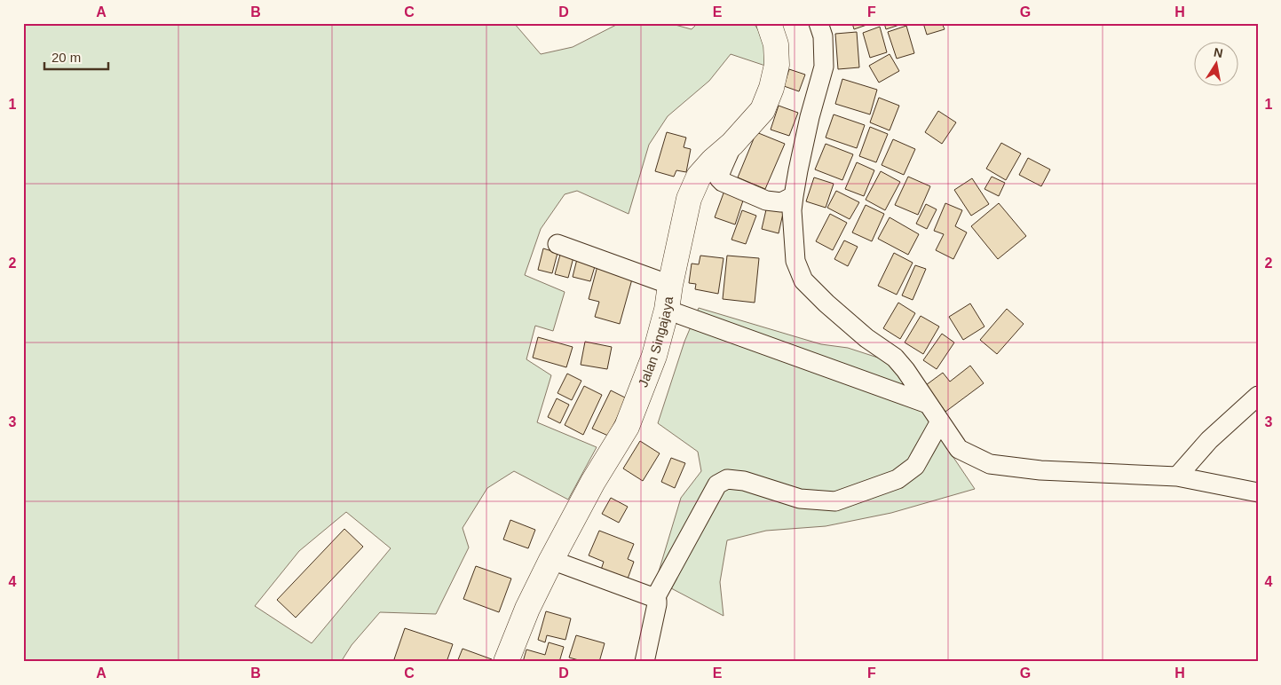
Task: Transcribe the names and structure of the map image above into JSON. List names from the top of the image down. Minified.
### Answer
{"streets":{"street":["Jalan Singajaya"]},"scale_bar":"20 m","north":"top","grid":{"columns":["A","B","C","D","E","F","G","H"],"rows":["1","2","3","4"]}}
